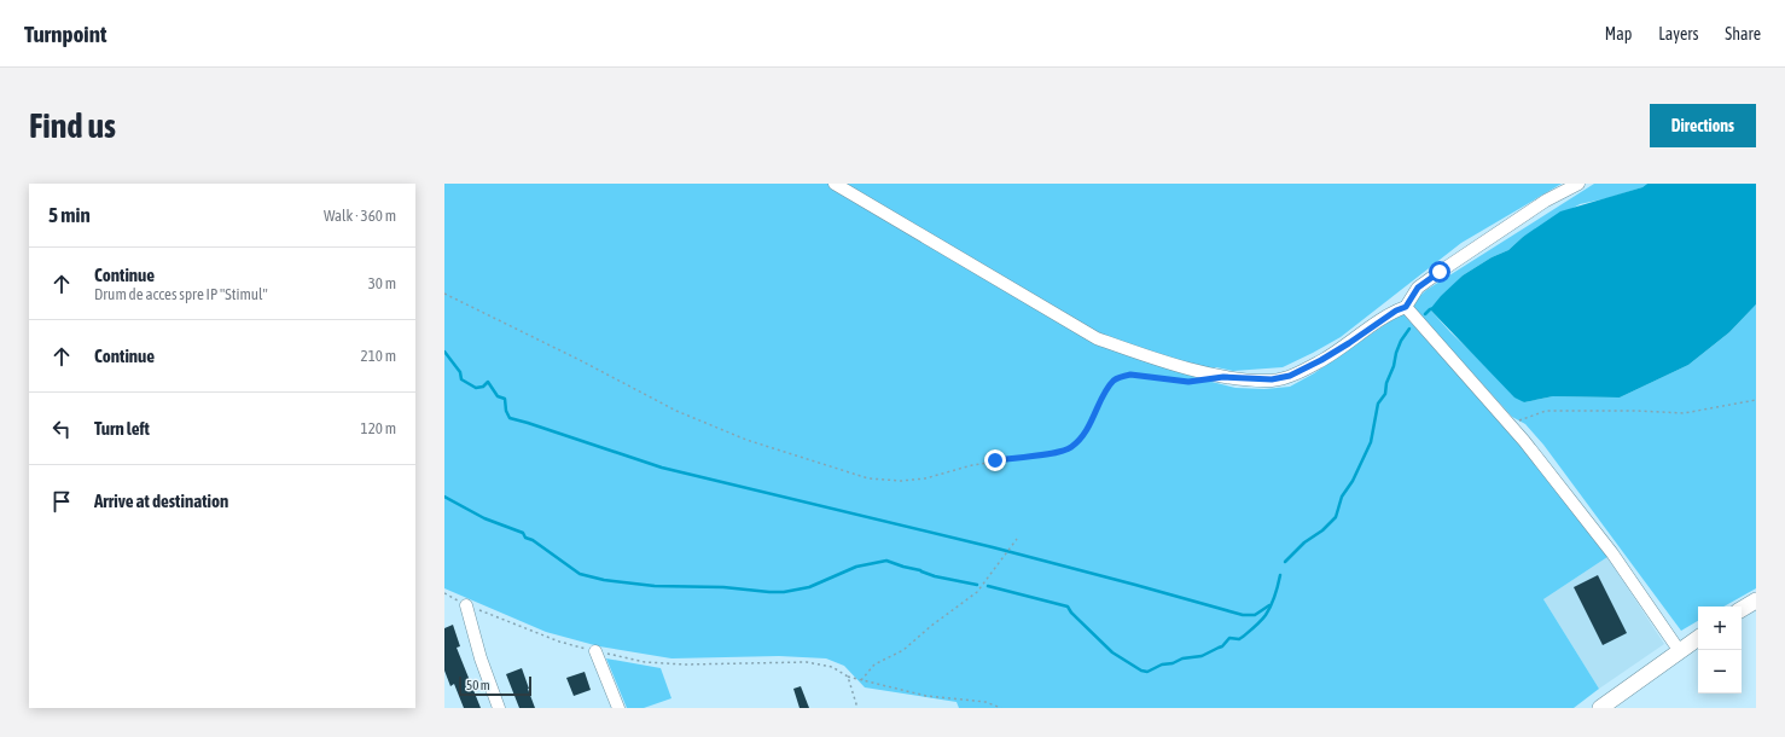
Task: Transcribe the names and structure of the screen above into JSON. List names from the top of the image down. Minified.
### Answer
{"scale_bar":"50 m","page":{"header":"Turnpoint","nav":["Map","Layers","Share"],"buttons":"Directions","title":"Find us","heading":["5 min","Walk · 360 m"],"list":[["Continue","Drum de acces spre IP \"Stimul\"","30 m"],["Continue","210 m"],["Turn left","120 m"],"Arrive at destination"],"map_buttons":["+","−"],"scale":"50 m"}}
